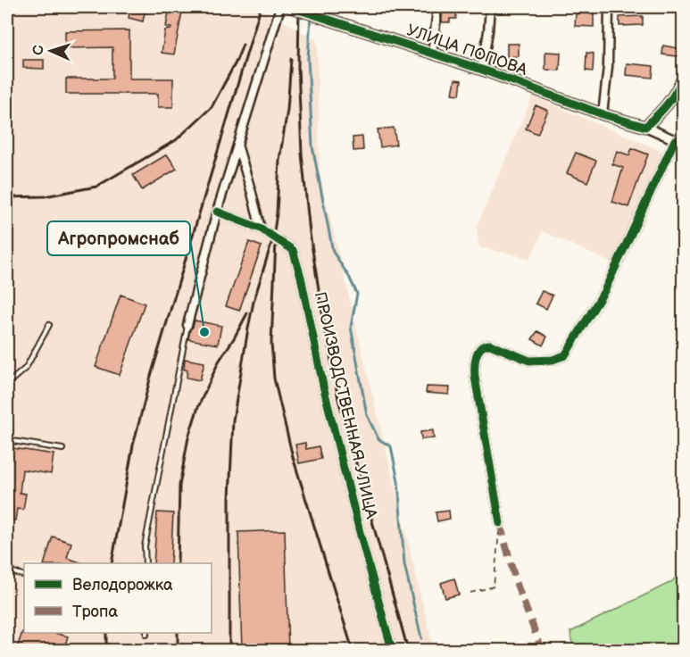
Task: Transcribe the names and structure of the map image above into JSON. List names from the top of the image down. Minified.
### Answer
{"streets":{"street":["УЛИЦА ПОПОВА","ПРОИЗВОДСТВЕННАЯ УЛИЦА"]},"places":["Агропромснаб"],"legend":["Велодорожка","Тропа"],"north":"left"}
